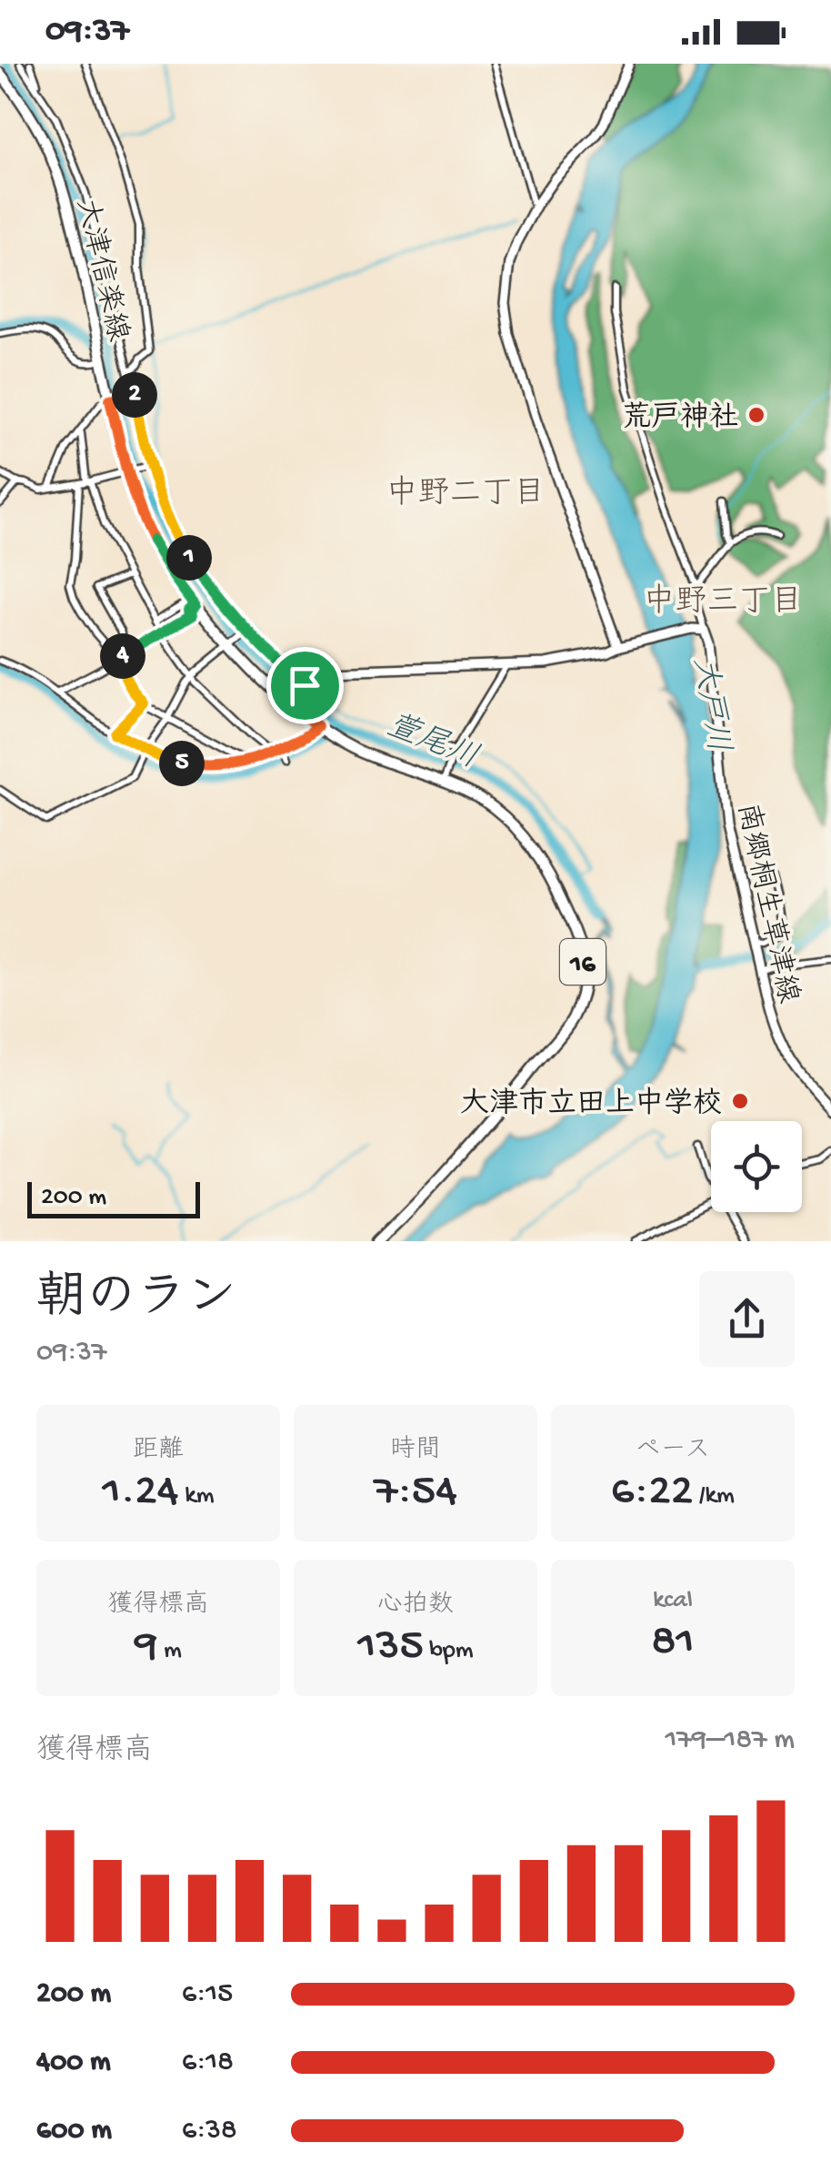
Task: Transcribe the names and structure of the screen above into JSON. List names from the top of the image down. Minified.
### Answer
{"streets":{"main road":["大津信楽線","南郷桐生草津線","16"]},"districts":["中野二丁目","中野三丁目"],"water":["大戸川","萱尾川"],"places":["荒戸神社","大津市立田上中学校"],"scale_bar":"200 m","page":{"status":"09:37","pins":["2","1","4","5"],"scale":"200 m","heading":["朝のラン","09:37"],"stats":[["距離","1.24 km"],["時間","7:54"],["ペース","6:22 /km"],["獲得標高","9 m"],["心拍数","135 bpm"],["kcal","81"]],"chart":["獲得標高","179–187 m"],"list":[{"name":"200 m","note":"6:15"},{"name":"400 m","note":"6:18"},{"name":"600 m","note":"6:38"}]}}
